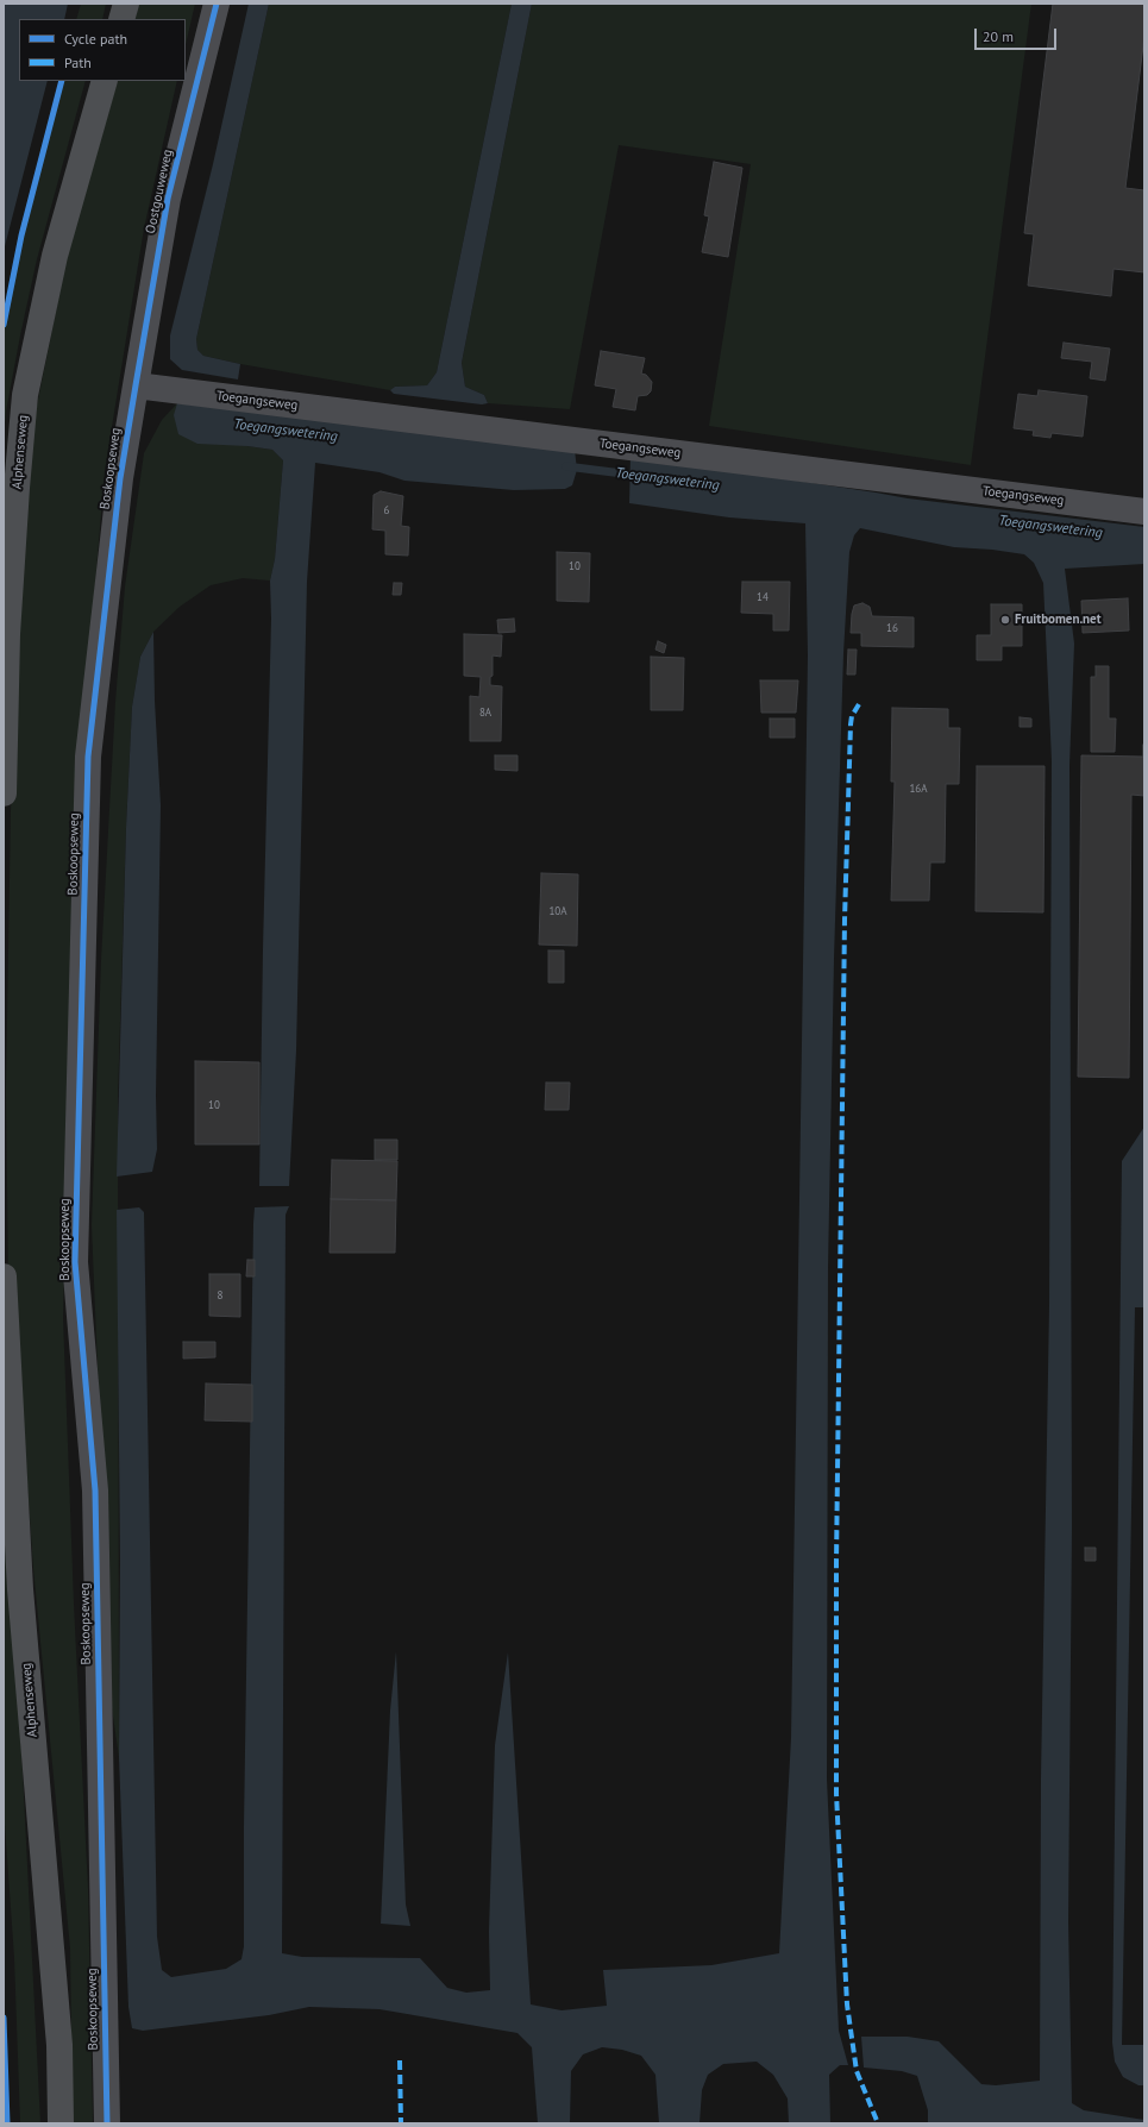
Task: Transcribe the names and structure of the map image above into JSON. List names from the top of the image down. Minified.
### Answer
{"streets":{"main road":["Alphenseweg"],"street":["Oostgouweweg","Toegangseweg","Boskoopseweg"]},"crossings":[["Oostgouweweg","Toegangseweg"],["Oostgouweweg","Boskoopseweg"],["Toegangseweg","Boskoopseweg"]],"water":["Toegangswetering"],"places":["Fruitbomen.net"],"house_numbers":["6","10","14","16","8A","16A","10A","10","8"],"legend":["Cycle path","Path"],"scale_bar":"20 m"}
